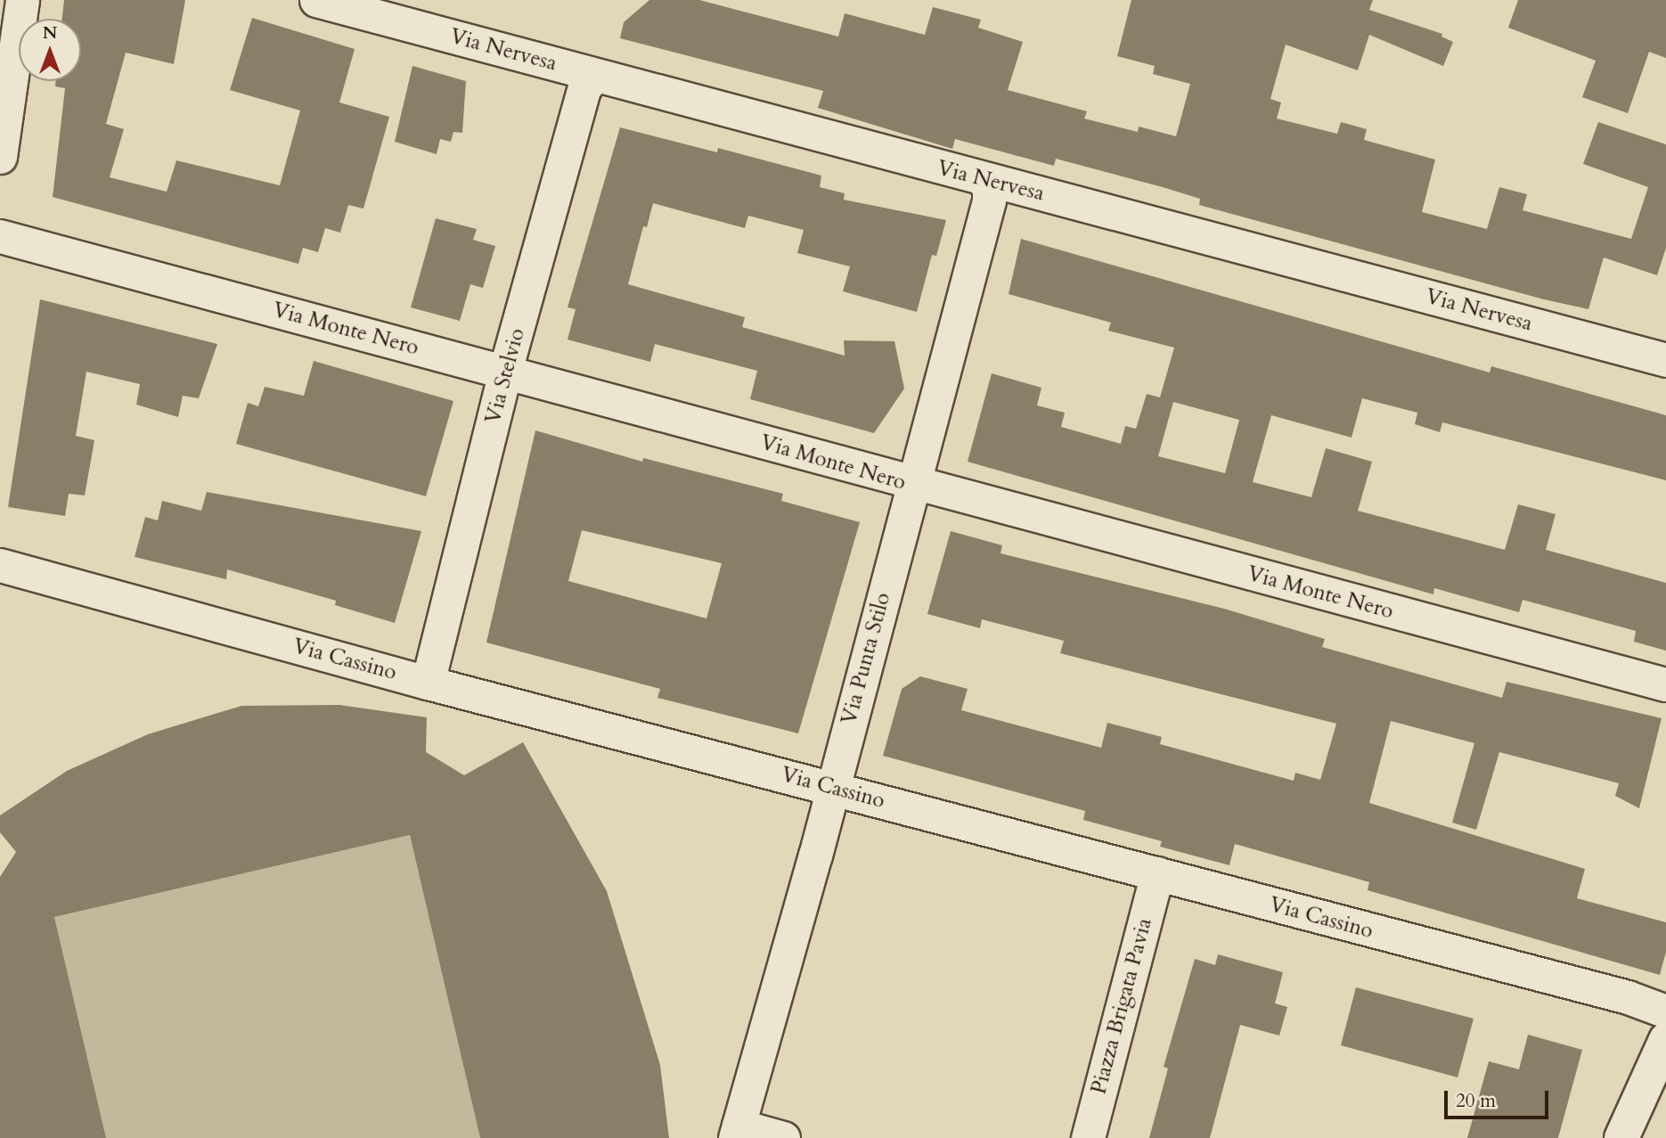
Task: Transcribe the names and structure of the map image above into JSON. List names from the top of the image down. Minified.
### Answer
{"streets":{"street":["Via Nervesa","Via Monte Nero","Via Stelvio","Via Punta Stilo","Via Cassino","Piazza Brigata Pavia"]},"crossings":[["Via Nervesa","Via Stelvio"],["Via Nervesa","Via Punta Stilo"],["Via Monte Nero","Via Stelvio"],["Via Monte Nero","Via Punta Stilo"],["Via Stelvio","Via Cassino"],["Via Punta Stilo","Via Cassino"],["Via Cassino","Piazza Brigata Pavia"]],"scale_bar":"20 m","north":"top"}
